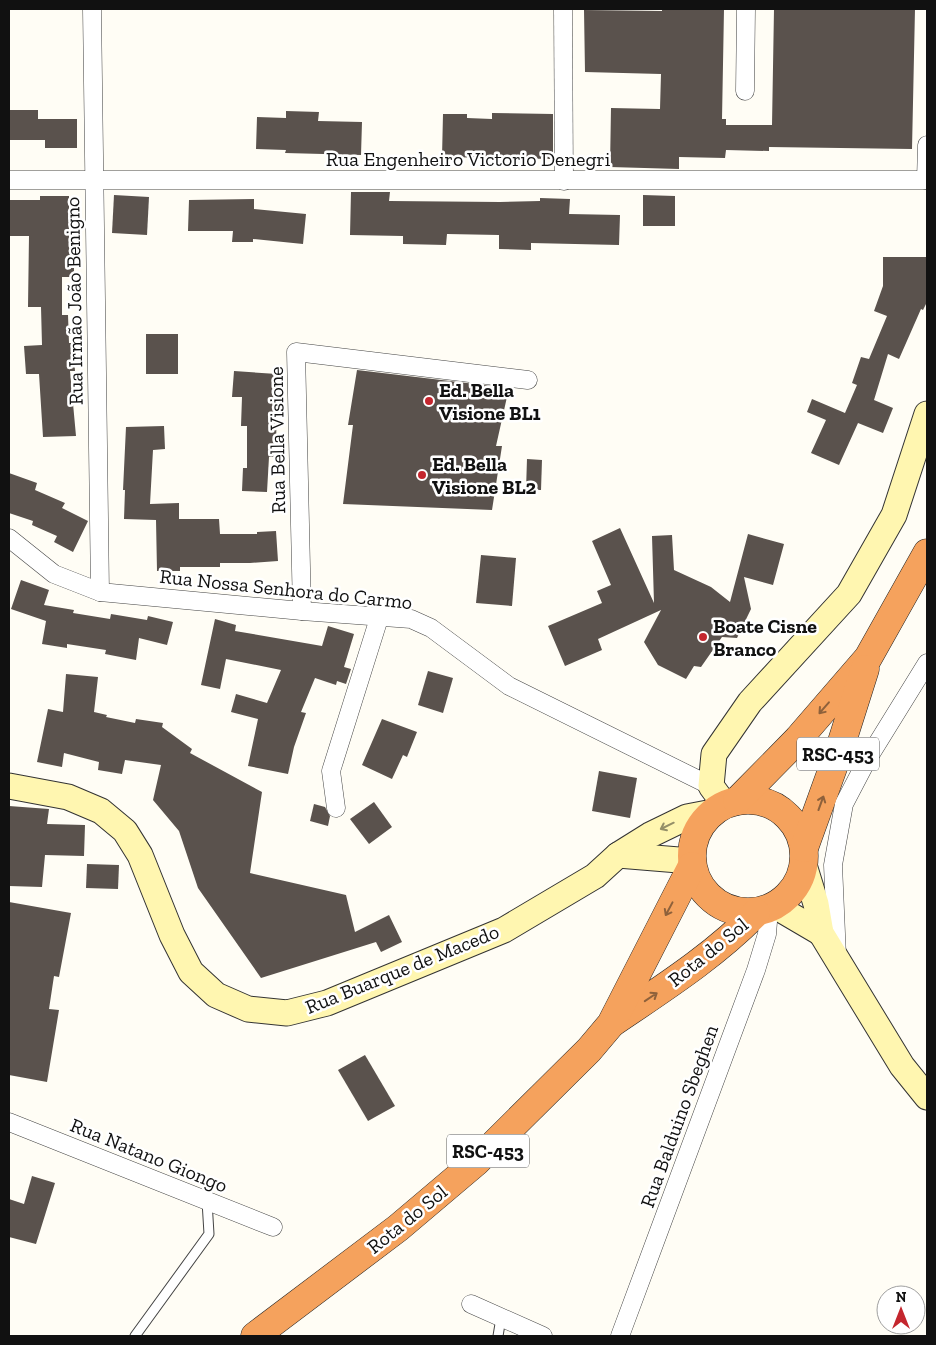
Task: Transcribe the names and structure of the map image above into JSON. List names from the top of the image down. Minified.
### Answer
{"streets":{"highway":["RSC-453","Rota do Sol","Rua Buarque de Macedo"],"street":["Rua Engenheiro Victorio Denegri","Rua Irmão João Benigno","Rua Bella Visione","Rua Nossa Senhora do Carmo","Rua Balduino Sbeghen","Rua Natano Giongo"]},"crossings":[["Rua Engenheiro Victorio Denegri","Rua Irmão João Benigno"],["Rua Irmão João Benigno","Rua Nossa Senhora do Carmo"],["Rua Bella Visione","Rua Nossa Senhora do Carmo"],["Rua Nossa Senhora do Carmo","RSC-453"],["Rua Nossa Senhora do Carmo","Rota do Sol"],["Rua Nossa Senhora do Carmo","Rua Buarque de Macedo"],["Rua Nossa Senhora do Carmo","Rua Balduino Sbeghen"],["RSC-453","Rota do Sol"],["RSC-453","Rua Buarque de Macedo"],["RSC-453","Rua Balduino Sbeghen"],["Rota do Sol","Rua Buarque de Macedo"],["Rota do Sol","Rua Balduino Sbeghen"],["Rua Buarque de Macedo","Rua Balduino Sbeghen"]],"places":["Ed. Bella Visione BL1","Ed. Bella Visione BL2","Boate Cisne Branco"],"north":"top"}
